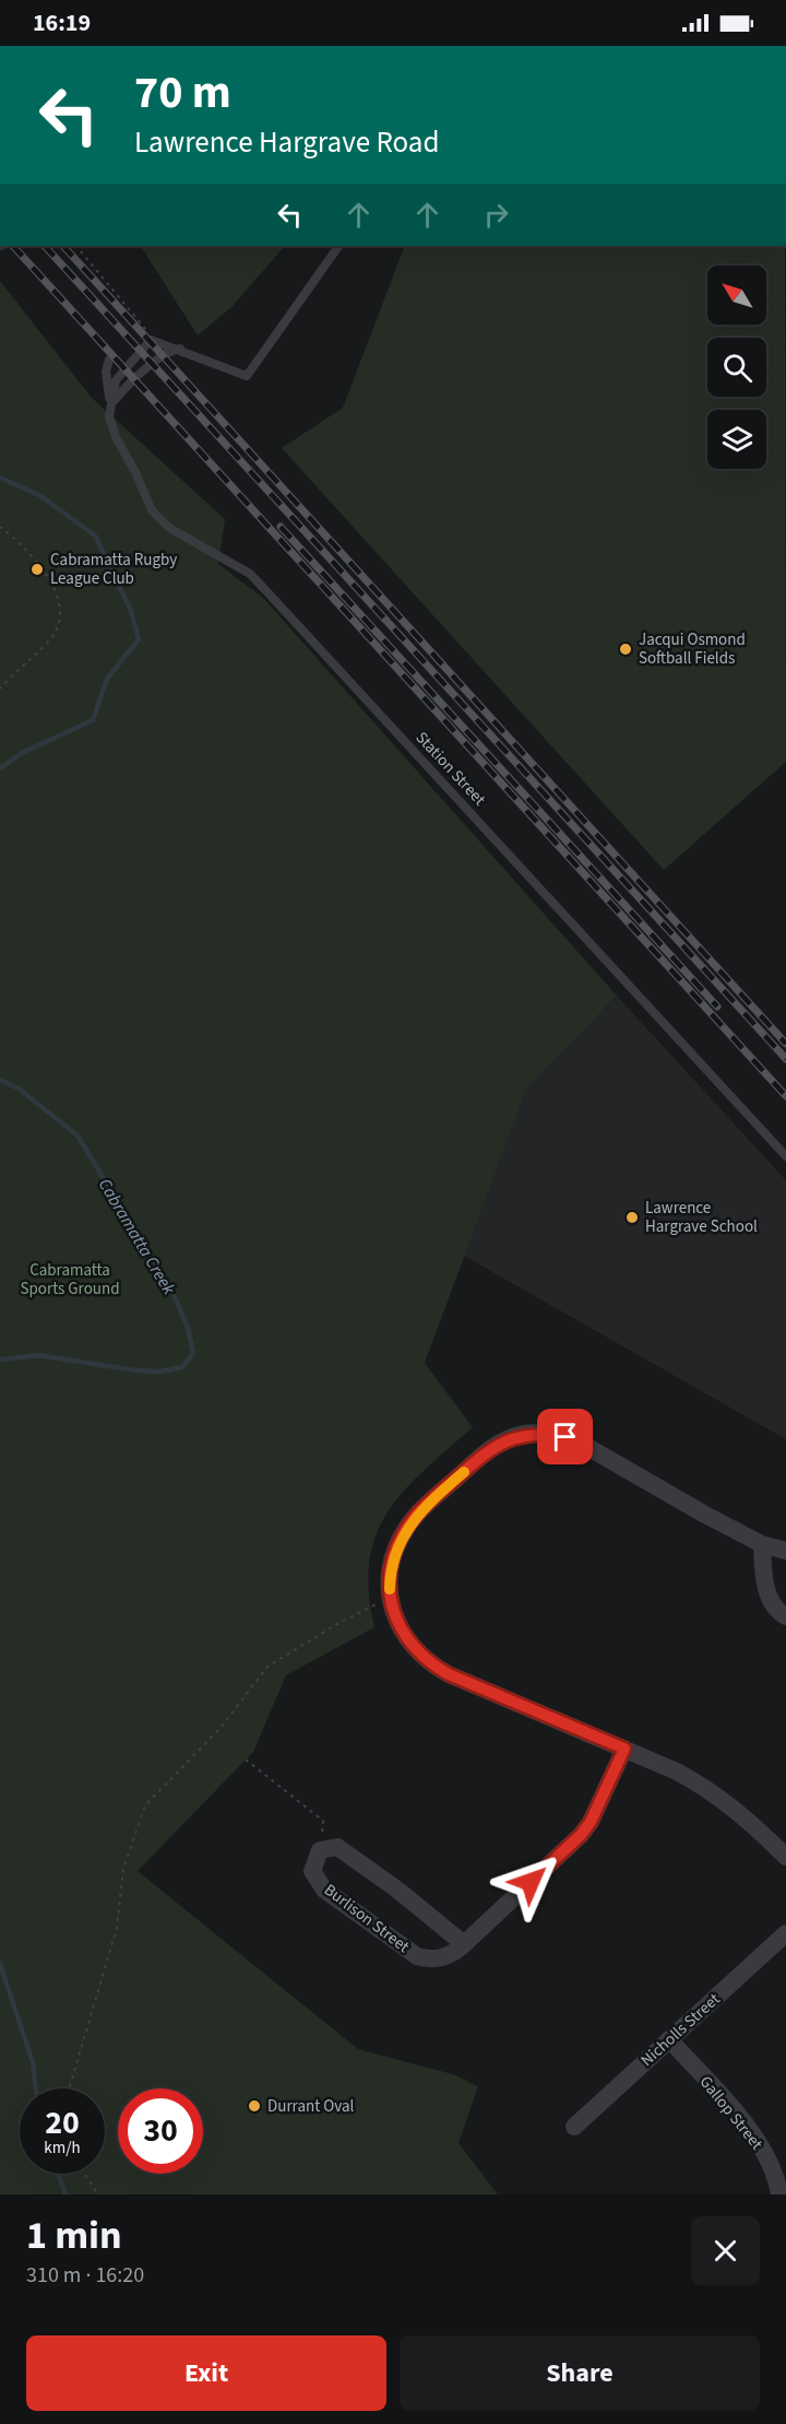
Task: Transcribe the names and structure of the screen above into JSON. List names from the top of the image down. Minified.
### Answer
{"streets":{"street":["Burlison Street","Nicholls Street","Gallop Street"],"lane":["Station Street"]},"crossings":[["Nicholls Street","Gallop Street"]],"water":["Cabramatta Creek"],"parks":["Cabramatta Sports Ground"],"places":["Cabramatta Rugby League Club","Jacqui Osmond Softball Fields","Lawrence Hargrave School","Durrant Oval"],"north":"top left","page":{"status":"16:19","turn":["70 m","Lawrence Hargrave Road"],"speed":"20 km/h","limit":"30","heading":["1 min","310 m · 16:20"],"buttons":["Exit","Share"]}}
